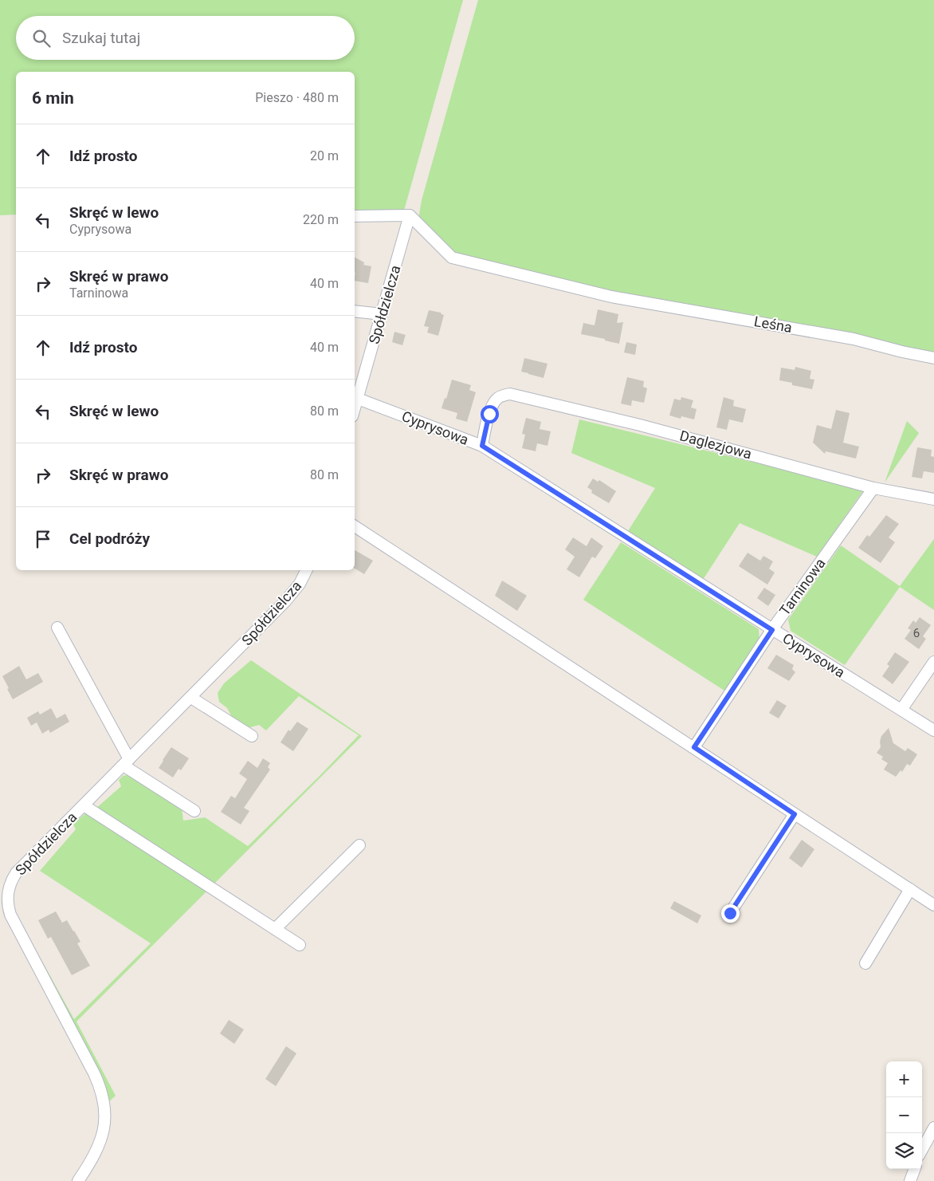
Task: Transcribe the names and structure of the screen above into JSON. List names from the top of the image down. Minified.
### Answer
{"streets":{"street":["Spółdzielcza","Leśna","Cyprysowa","Daglezjowa","Tarninowa"]},"crossings":[["Spółdzielcza","Leśna"],["Spółdzielcza","Cyprysowa"],["Cyprysowa","Daglezjowa"],["Cyprysowa","Tarninowa"],["Daglezjowa","Tarninowa"]],"house_numbers":["6"],"page":{"search":"Szukaj tutaj","heading":["6 min","Pieszo · 480 m"],"list":[["Idź prosto","20 m"],["Skręć w lewo","Cyprysowa","220 m"],["Skręć w prawo","Tarninowa","40 m"],["Idź prosto","40 m"],["Skręć w lewo","80 m"],["Skręć w prawo","80 m"],"Cel podróży"],"map_buttons":["+","−"]}}
